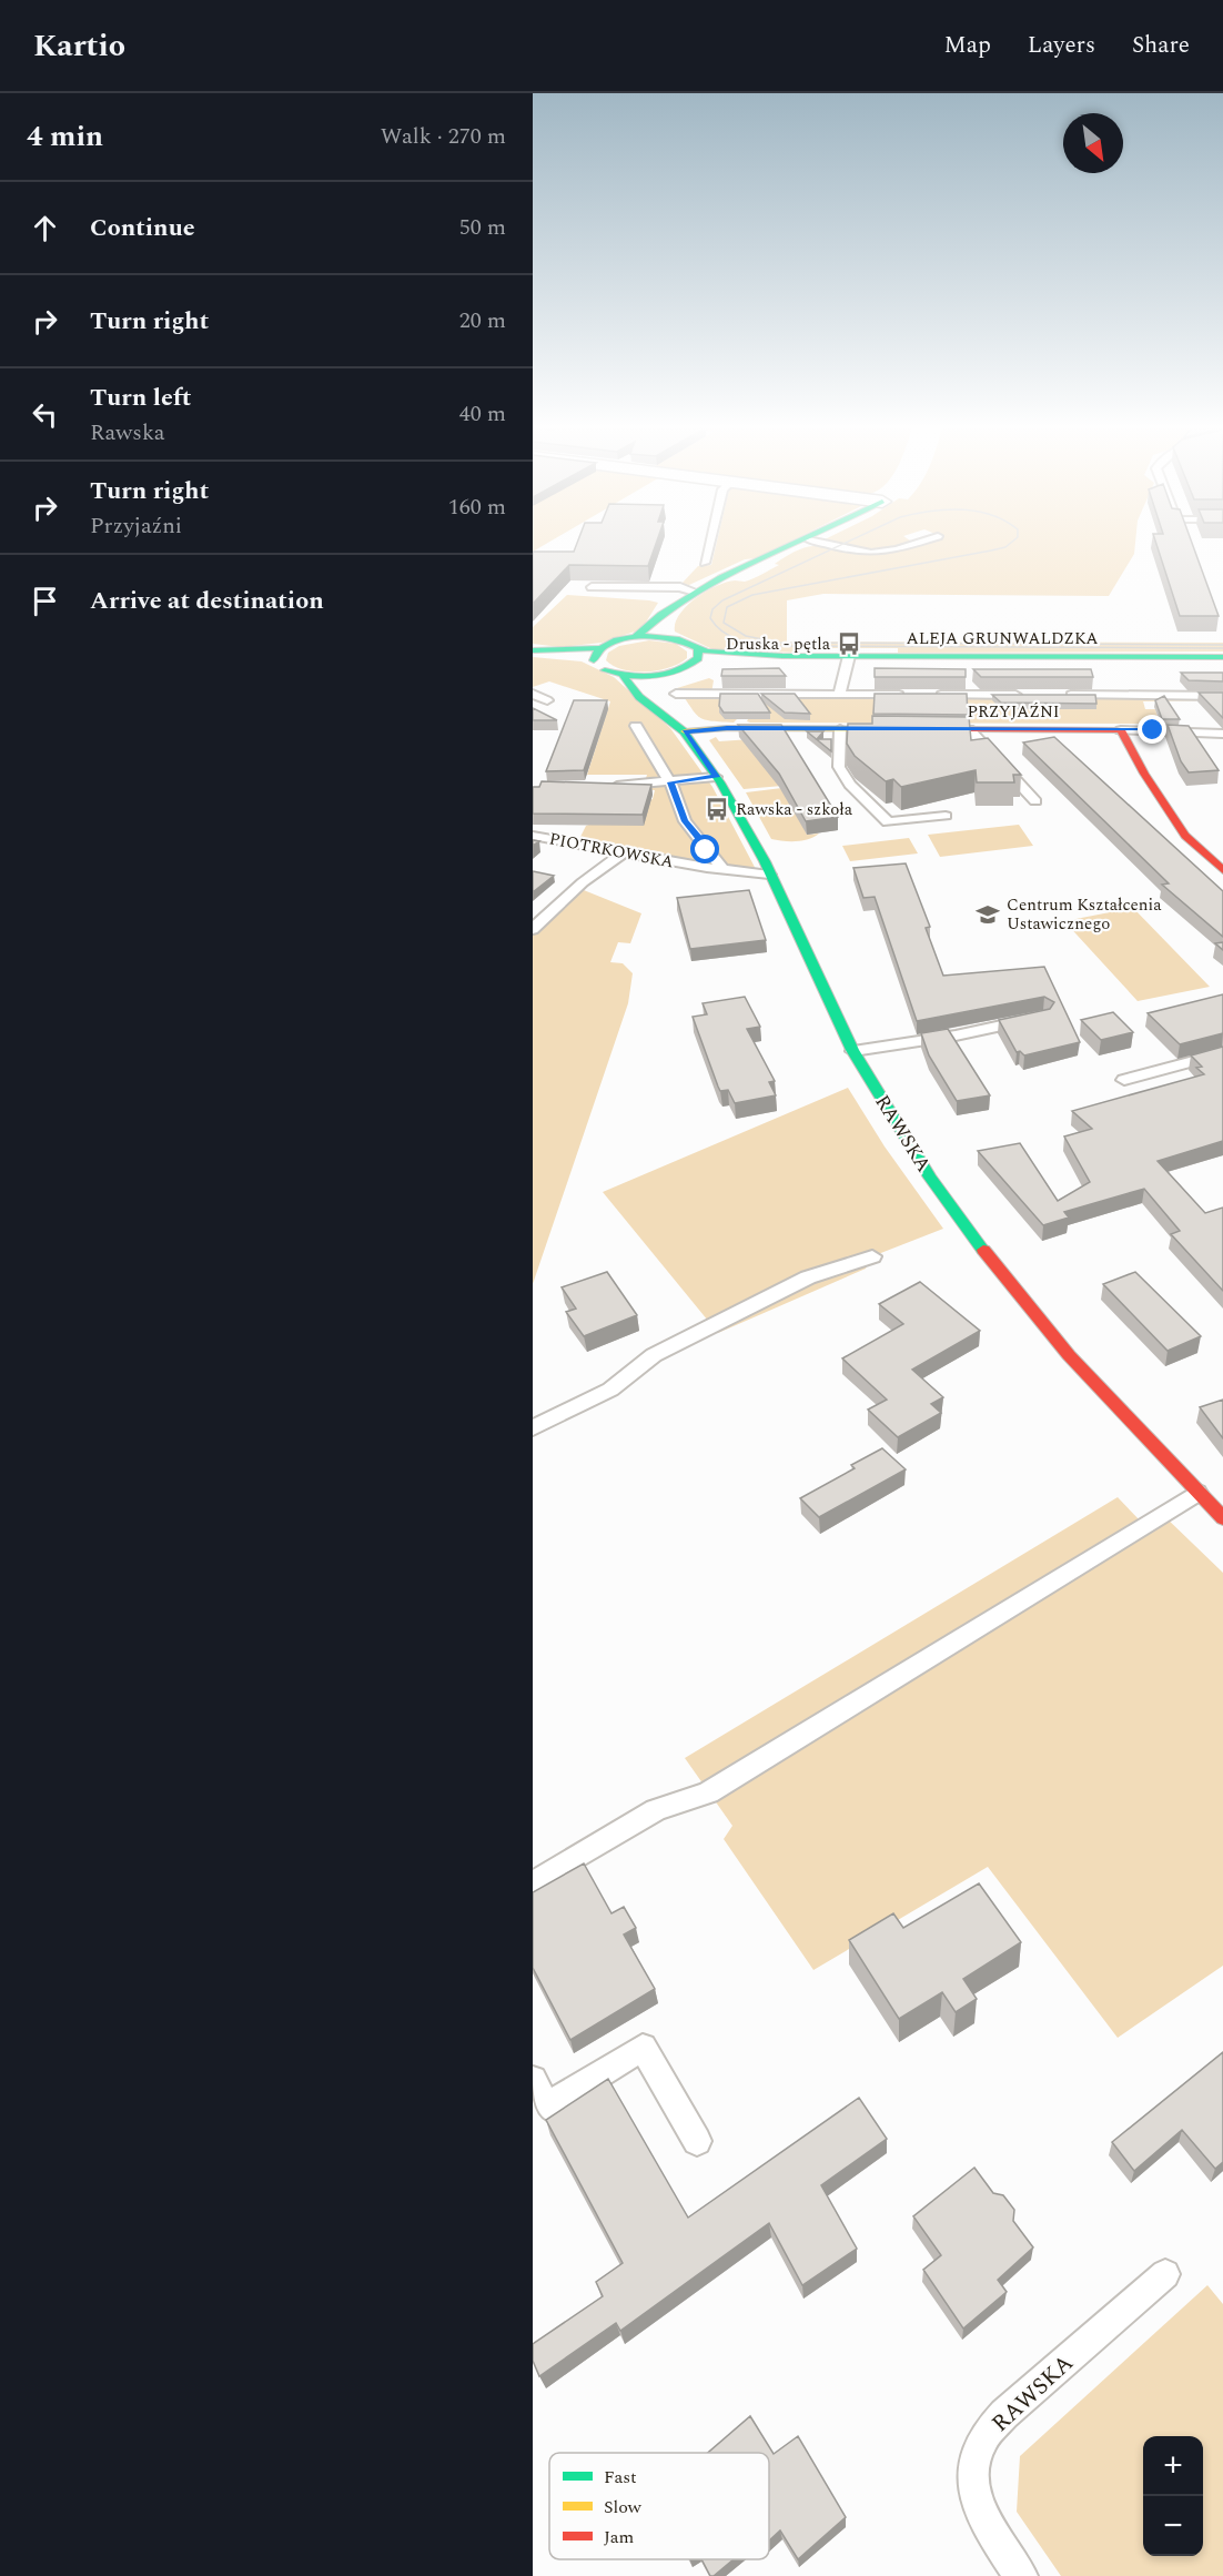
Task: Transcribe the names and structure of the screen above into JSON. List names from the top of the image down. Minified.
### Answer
{"streets":{"street":["ALEJA GRUNWALDZKA","PRZYJAŹNI","RAWSKA"],"lane":["PIOTRKOWSKA"]},"crossings":[["PRZYJAŹNI","RAWSKA"],["PIOTRKOWSKA","RAWSKA"]],"places":{"bus stop":["Druska - pętla","Rawska - szkoła"],"school or university":["Centrum Kształcenia Ustawicznego"]},"legend":["Fast","Slow","Jam"],"north":"bottom right","page":{"header":"Kartio","nav":["Map","Layers","Share"],"heading":["4 min","Walk · 270 m"],"list":[["Continue","50 m"],["Turn right","20 m"],["Turn left","Rawska","40 m"],["Turn right","Przyjaźni","160 m"],"Arrive at destination"],"map_buttons":["+","−"]}}
